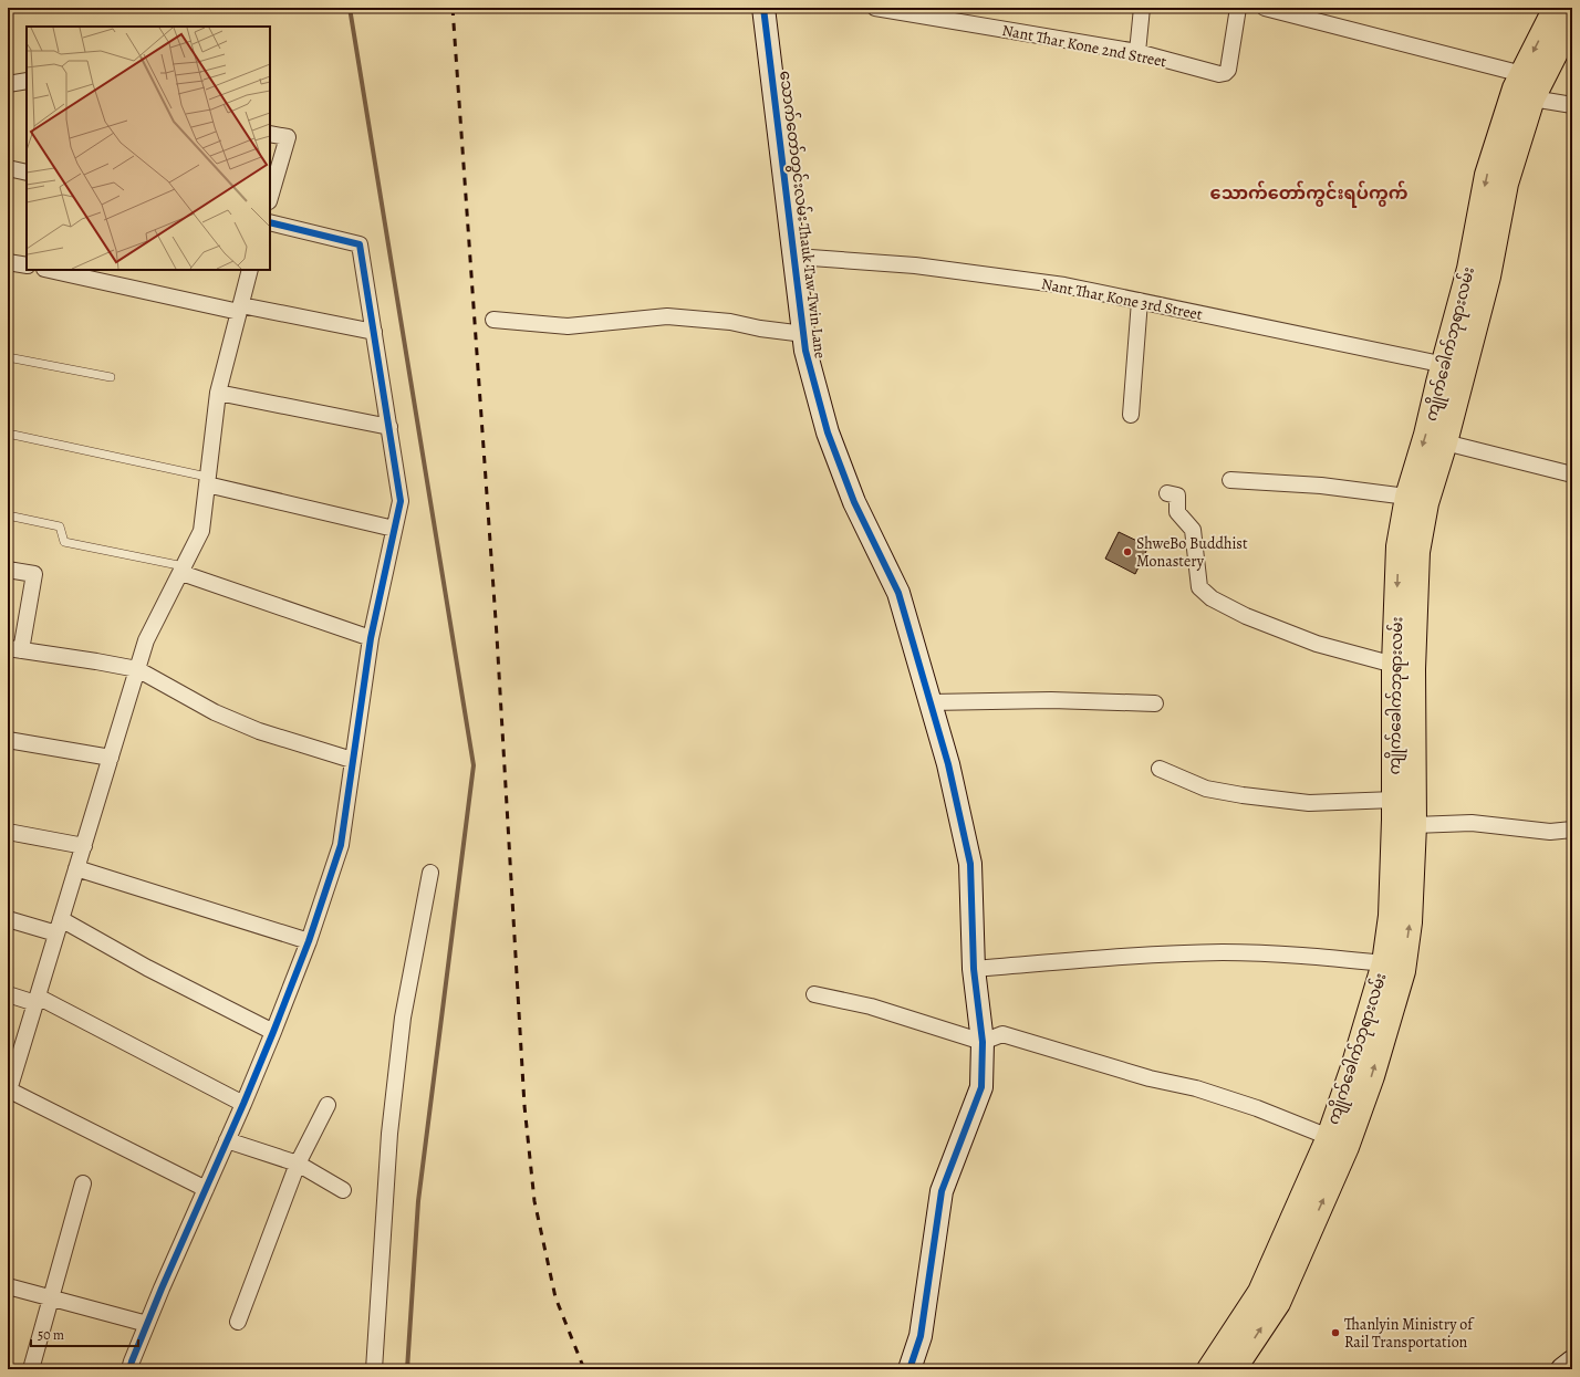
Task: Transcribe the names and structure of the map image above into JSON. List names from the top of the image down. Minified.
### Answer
{"streets":{"main road":["ကျိုက်ခေါက်ဘုရားလမ်း"],"street":["Nant Thar Kone 2nd Street","သောက်တော်တွင်းလမ်း Thauk Taw Twin Lane","Nant Thar Kone 3rd Street"]},"crossings":[["သောက်တော်တွင်းလမ်း Thauk Taw Twin Lane","Nant Thar Kone 3rd Street"],["Nant Thar Kone 3rd Street","ကျိုက်ခေါက်ဘုရားလမ်း"]],"districts":["သောက်တော်ကွင်းရပ်ကွက်"],"places":["ShweBo Buddhist Monastery","Thanlyin Ministry of Rail Transportation"],"scale_bar":"50 m"}
